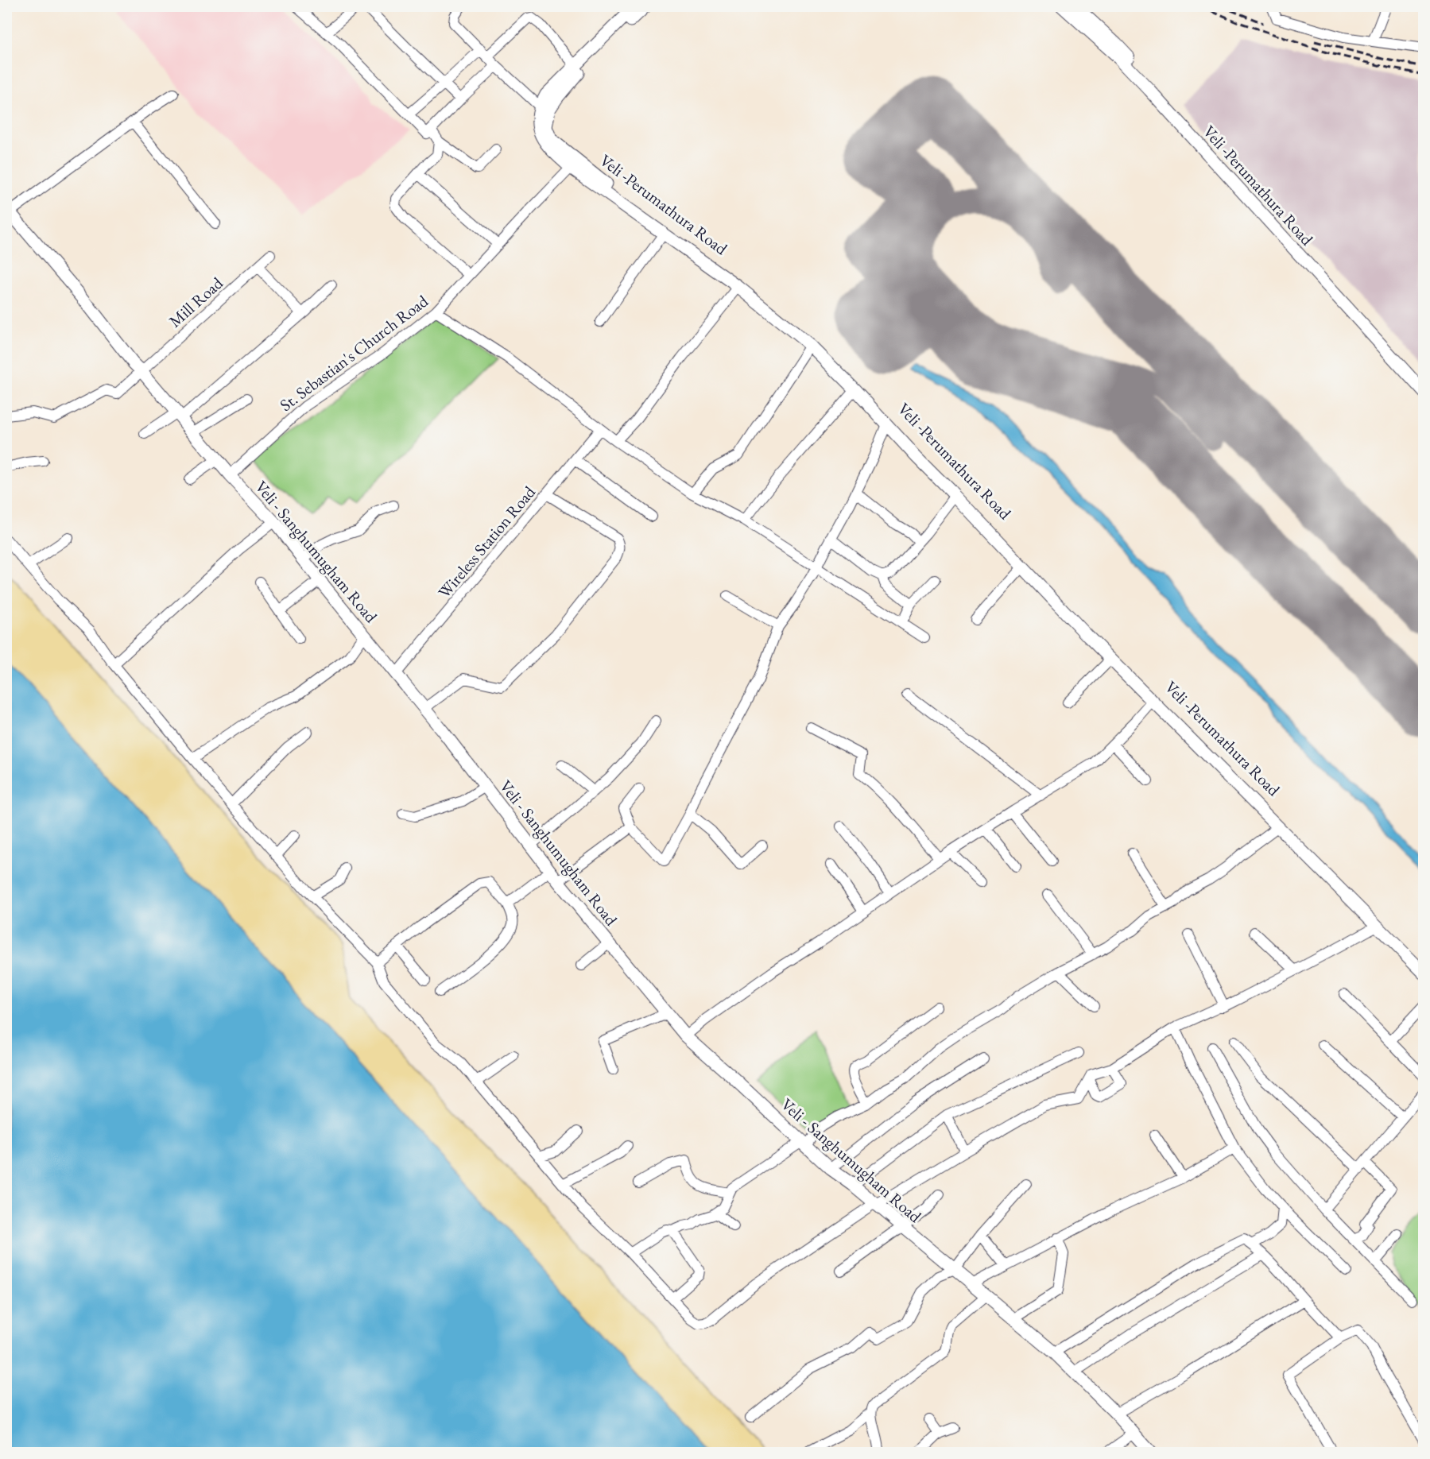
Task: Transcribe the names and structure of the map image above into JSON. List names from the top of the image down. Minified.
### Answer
{"streets":{"main road":["Veli -Perumathura Road","Veli - Sanghumugham Road"],"street":["Mill Road","St. Sebastian's Church Road","Wireless Station Road"]},"crossings":[["Mill Road","Veli - Sanghumugham Road"],["St. Sebastian's Church Road","Veli - Sanghumugham Road"],["Wireless Station Road","Veli - Sanghumugham Road"]]}
